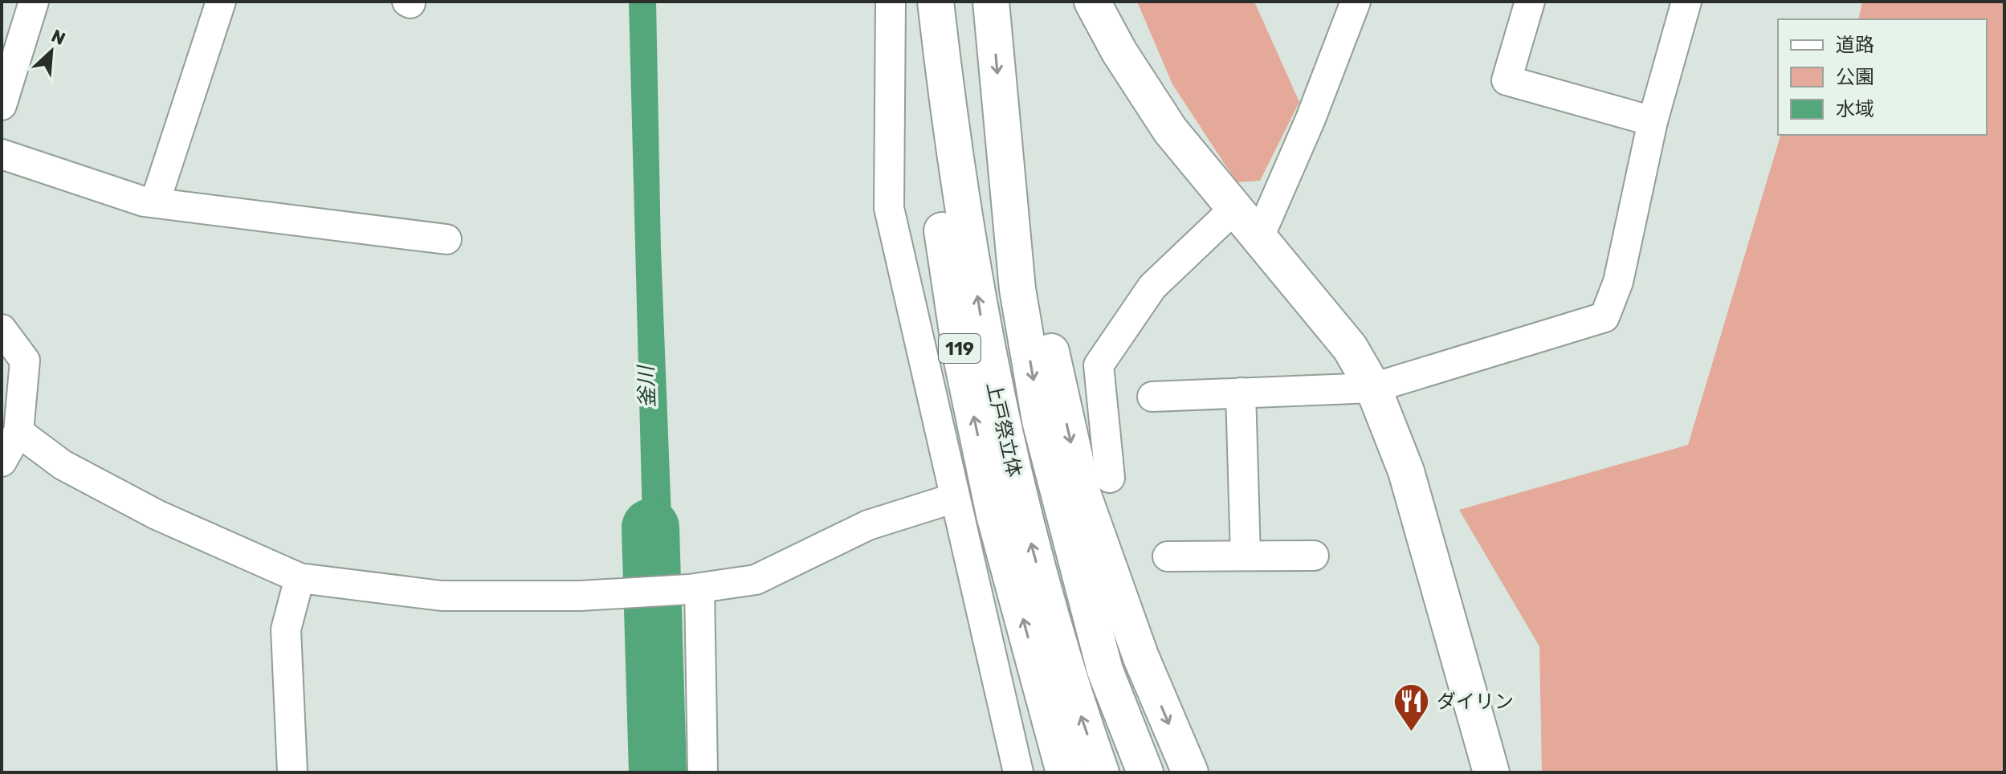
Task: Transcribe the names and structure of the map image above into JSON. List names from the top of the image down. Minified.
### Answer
{"streets":{"main road":["119","上戸祭立体"]},"water":["釜川"],"places":{"restaurant":["ダイリン"]},"legend":["道路","公園","水域"],"north":"top right"}
